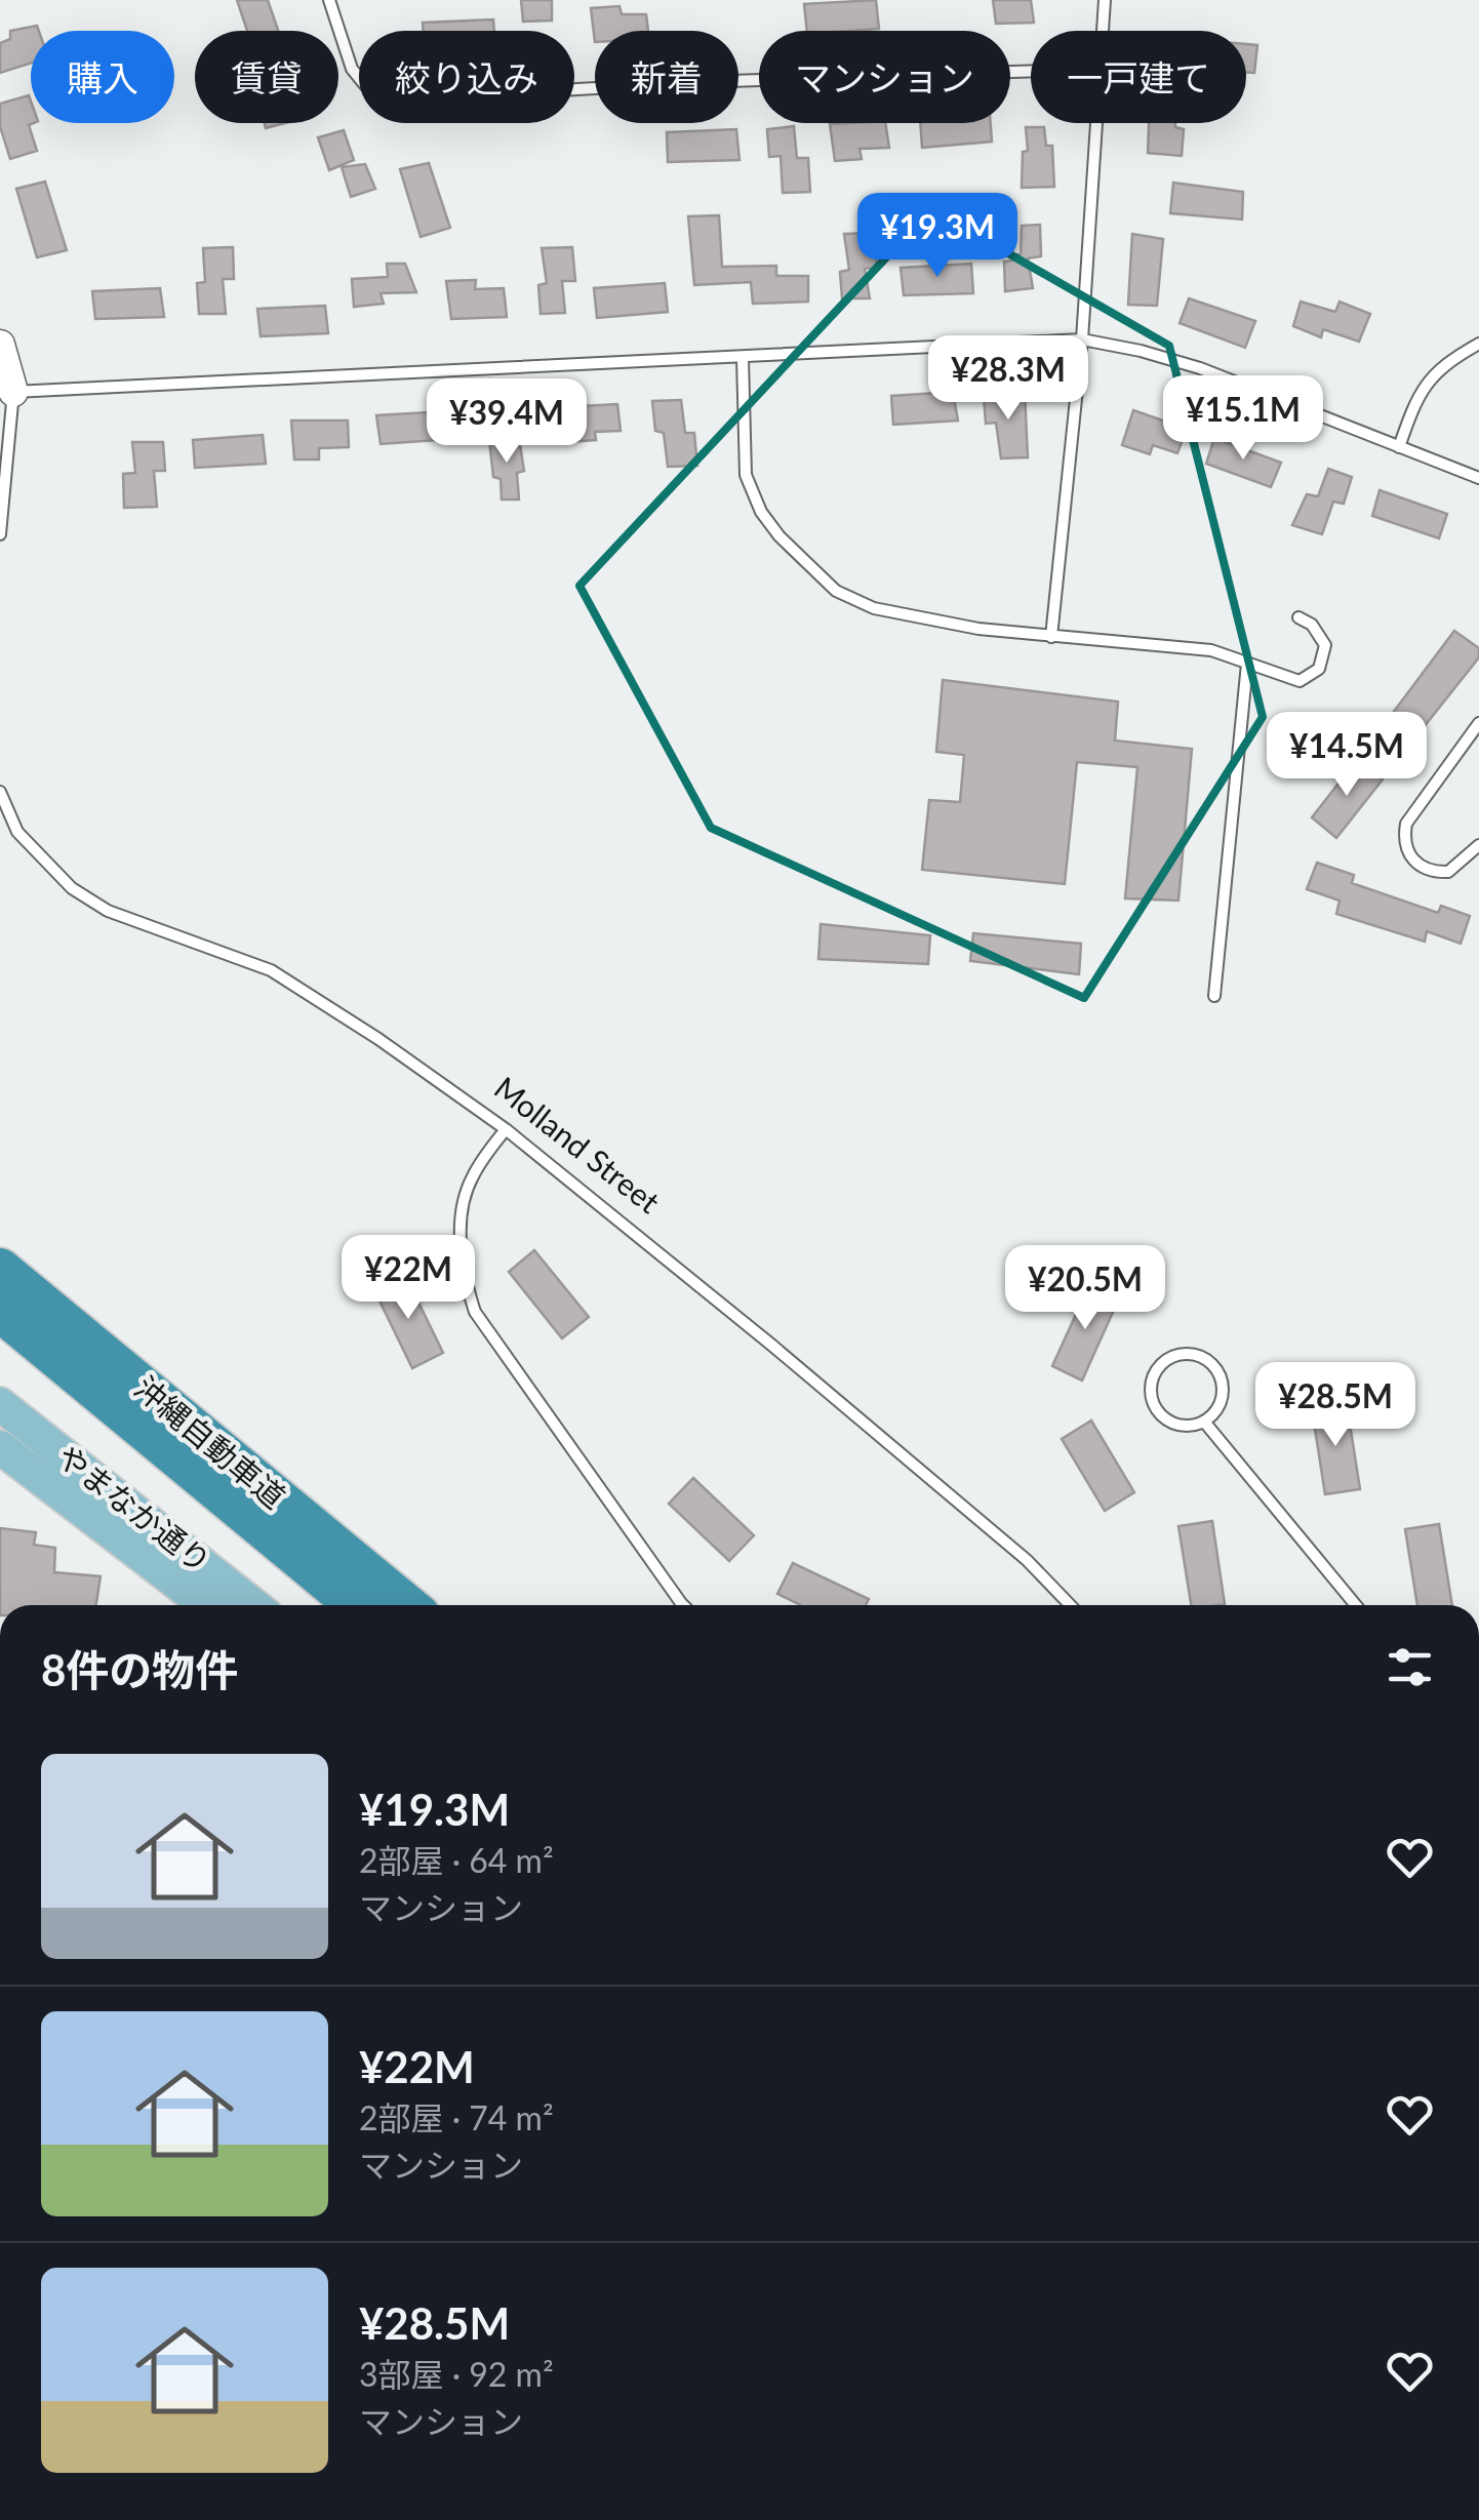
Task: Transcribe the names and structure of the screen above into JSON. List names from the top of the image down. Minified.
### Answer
{"streets":{"highway":["沖縄自動車道"],"main road":["やまなか通り"],"lane":["Molland Street"]},"page":{"chip":["購入","賃貸","絞り込み","新着","マンション","一戸建て"],"price":["¥19.3M","¥28.3M","¥15.1M","¥39.4M","¥14.5M","¥22M","¥20.5M","¥28.5M"],"heading":"8件の物件","list":[{"name":"¥19.3M","note":"2部屋 · 64 m² · マンション"},{"name":"¥22M","note":"2部屋 · 74 m² · マンション"},{"name":"¥28.5M","note":"3部屋 · 92 m² · マンション"}]}}
